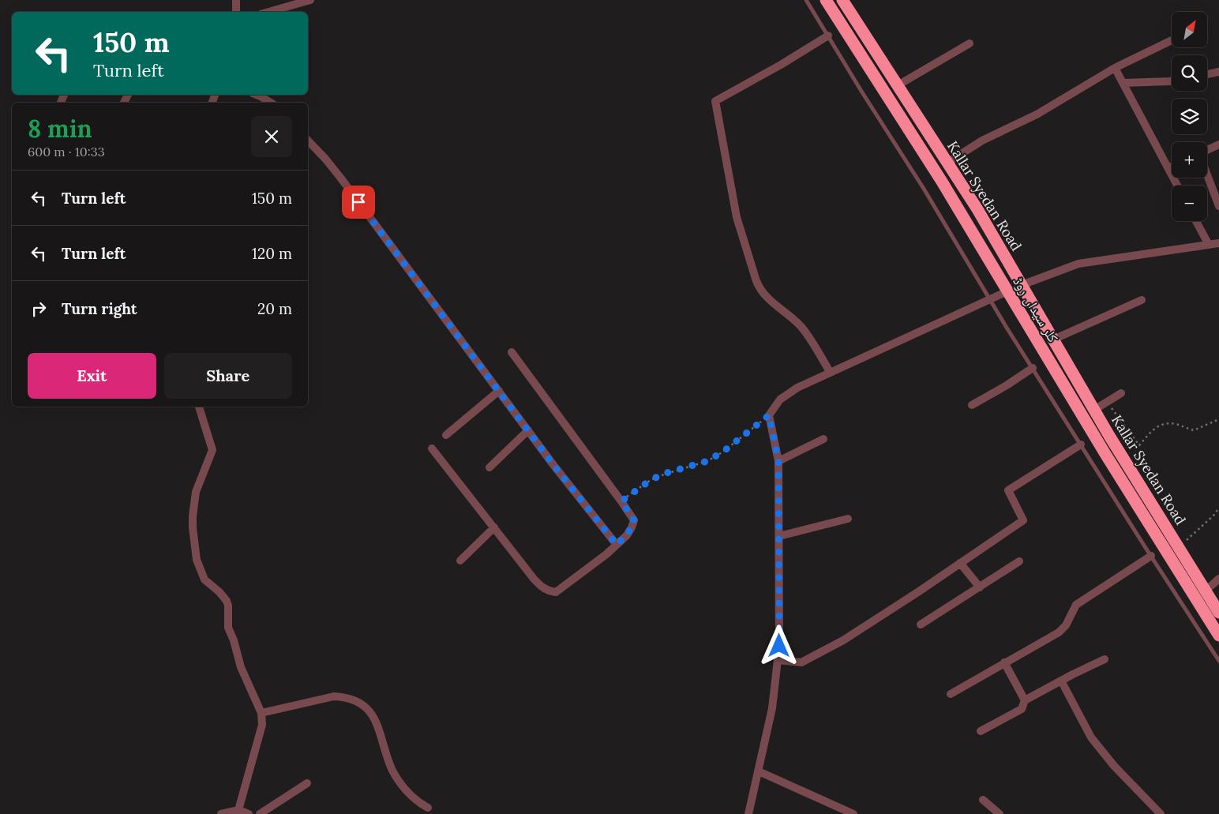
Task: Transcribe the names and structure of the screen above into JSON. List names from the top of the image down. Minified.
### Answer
{"streets":{"highway":["Kallar Syedan Road","کلر سیداں روڈ"]},"north":"top right","page":{"map_buttons":["+","−"],"turn":["150 m","Turn left"],"heading":["8 min","600 m · 10:33"],"list":[{"name":"Turn left","value":"150 m"},{"name":"Turn left","value":"120 m"},{"name":"Turn right","value":"20 m"}],"buttons":["Exit","Share"]}}
